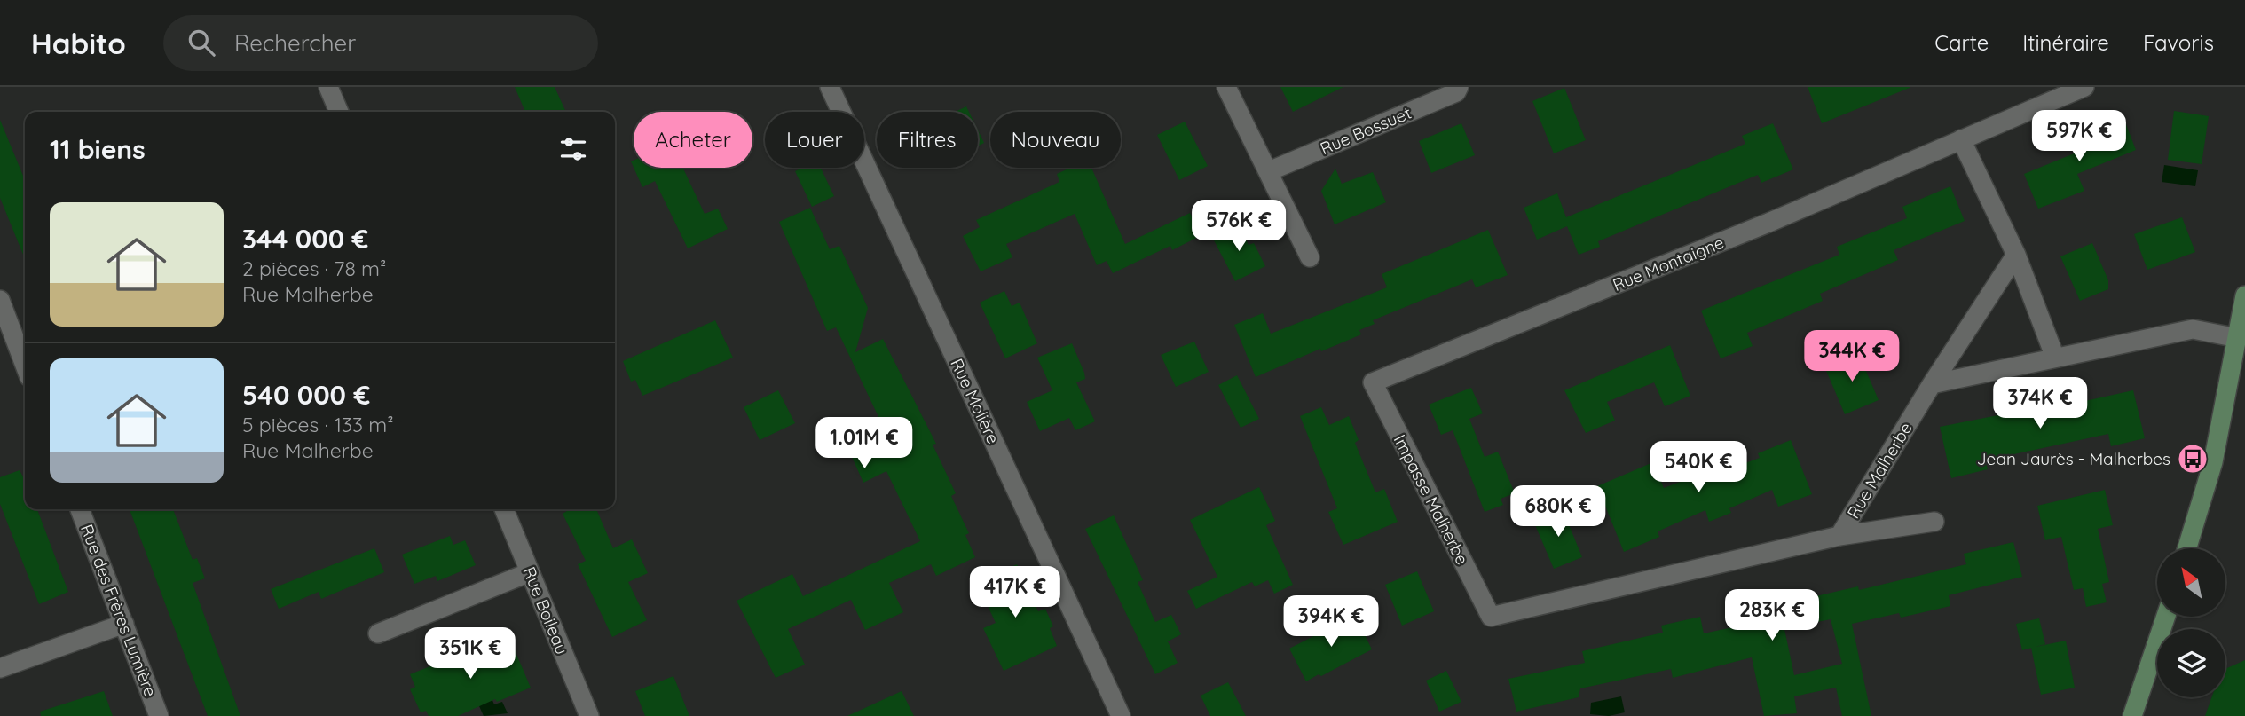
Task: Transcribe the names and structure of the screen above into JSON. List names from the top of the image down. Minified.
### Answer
{"streets":{"street":["Rue Bossuet","Rue Montaigne","Rue Molière","Rue Malherbe","Impasse Malherbe","Rue des Frères Lumière","Rue Boileau"]},"crossings":[["Rue Montaigne","Impasse Malherbe"],["Rue Malherbe","Impasse Malherbe"]],"places":{"bus stop":["Jean Jaurès - Malherbes"]},"north":"top left","page":{"header":"Habito","search":"Rechercher","nav":["Carte","Itinéraire","Favoris"],"price":["597K €","576K €","344K €","374K €","1.01M €","540K €","680K €","417K €","283K €","394K €","351K €"],"chip":["Acheter","Louer","Filtres","Nouveau"],"heading":"11 biens","list":[{"name":"344 000 €","note":"2 pièces · 78 m² · Rue Malherbe"},{"name":"540 000 €","note":"5 pièces · 133 m² · Rue Malherbe"}]}}
